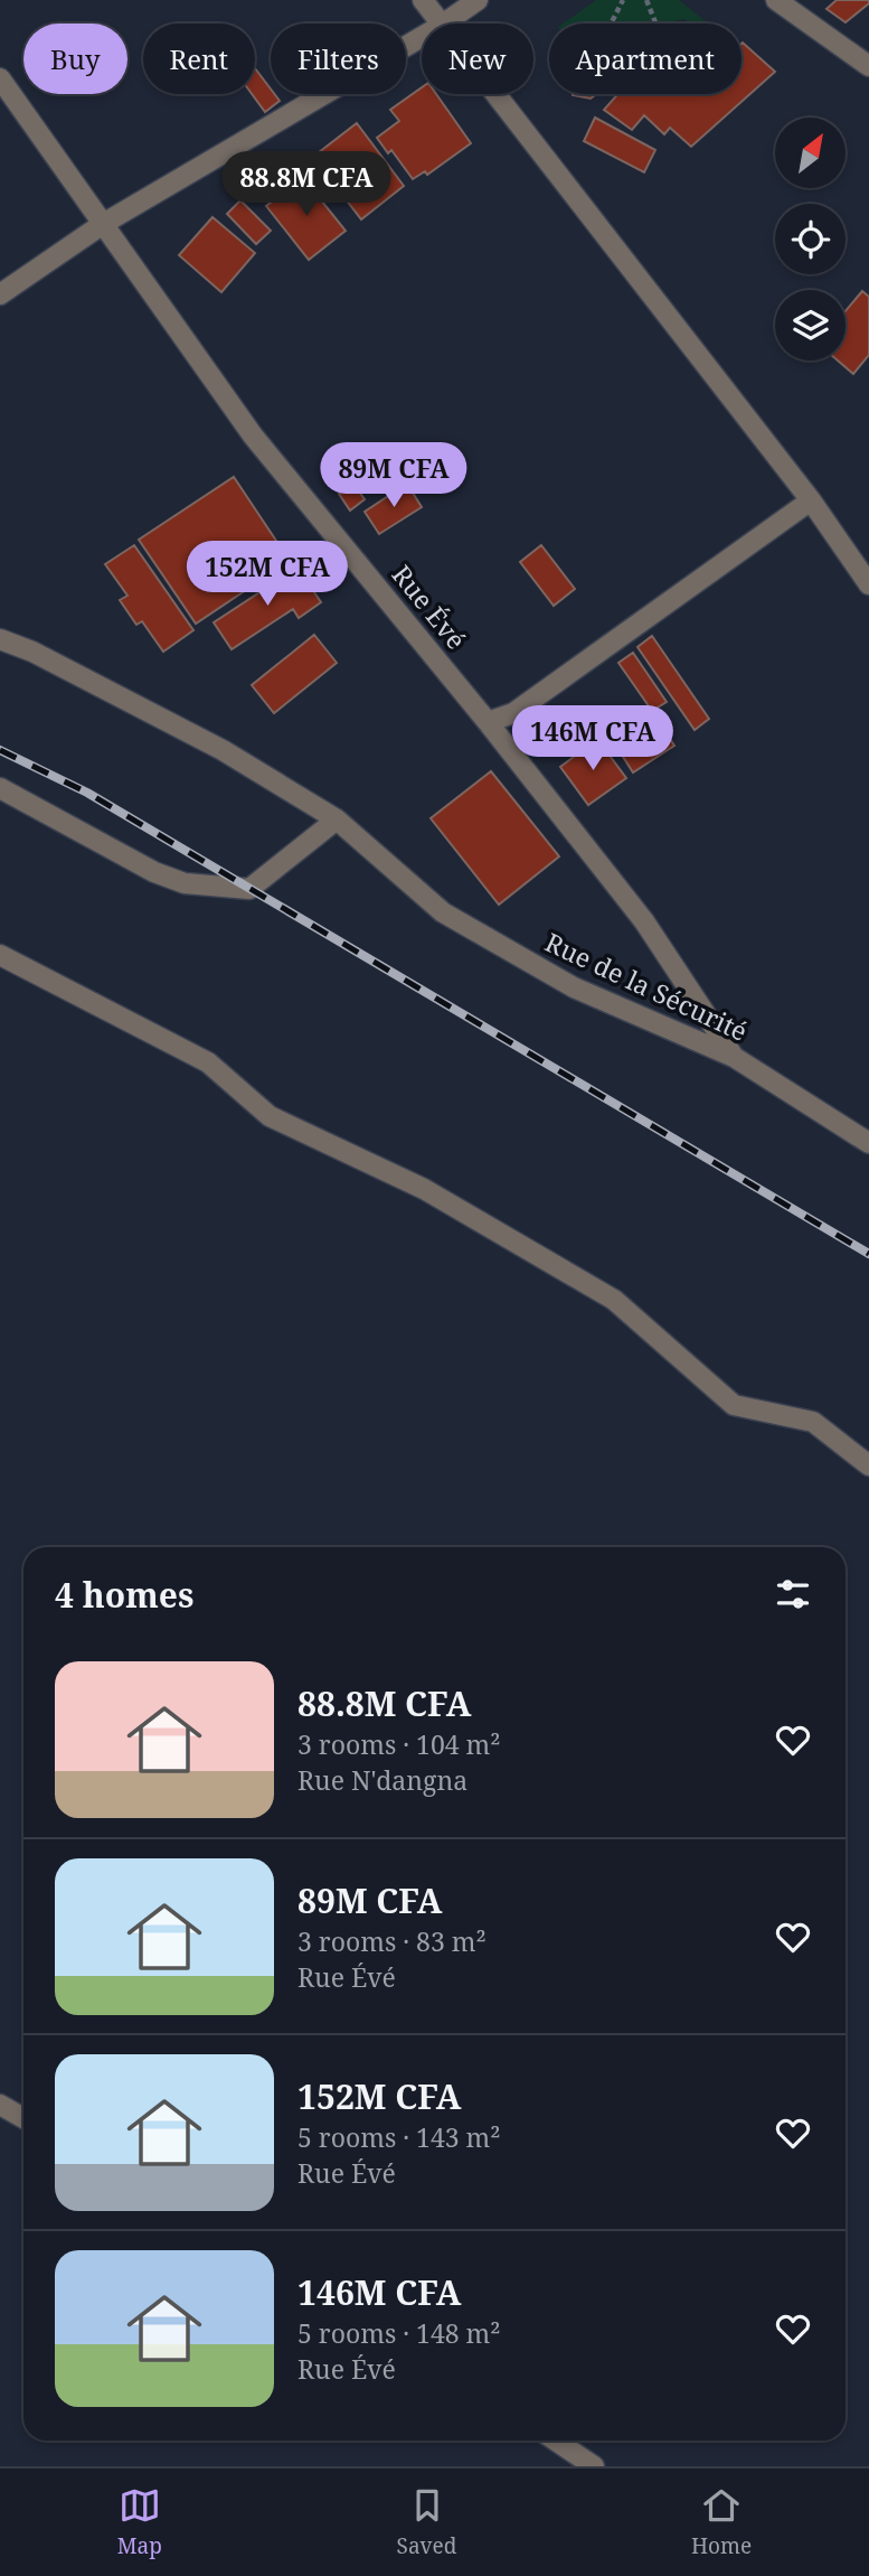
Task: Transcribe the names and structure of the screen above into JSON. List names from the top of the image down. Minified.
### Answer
{"streets":{"street":["Rue Évé","Rue de la Sécurité"]},"crossings":[["Rue Évé","Rue de la Sécurité"]],"north":"top right","page":{"chip":["Buy","Rent","Filters","New","Apartment"],"price":["88.8M CFA","89M CFA","152M CFA","146M CFA"],"heading":"4 homes","list":[{"name":"88.8M CFA","note":"3 rooms · 104 m² · Rue N'dangna"},{"name":"89M CFA","note":"3 rooms · 83 m² · Rue Évé"},{"name":"152M CFA","note":"5 rooms · 143 m² · Rue Évé"},{"name":"146M CFA","note":"5 rooms · 148 m² · Rue Évé"}],"tabs":["Map","Saved","Home"]}}
